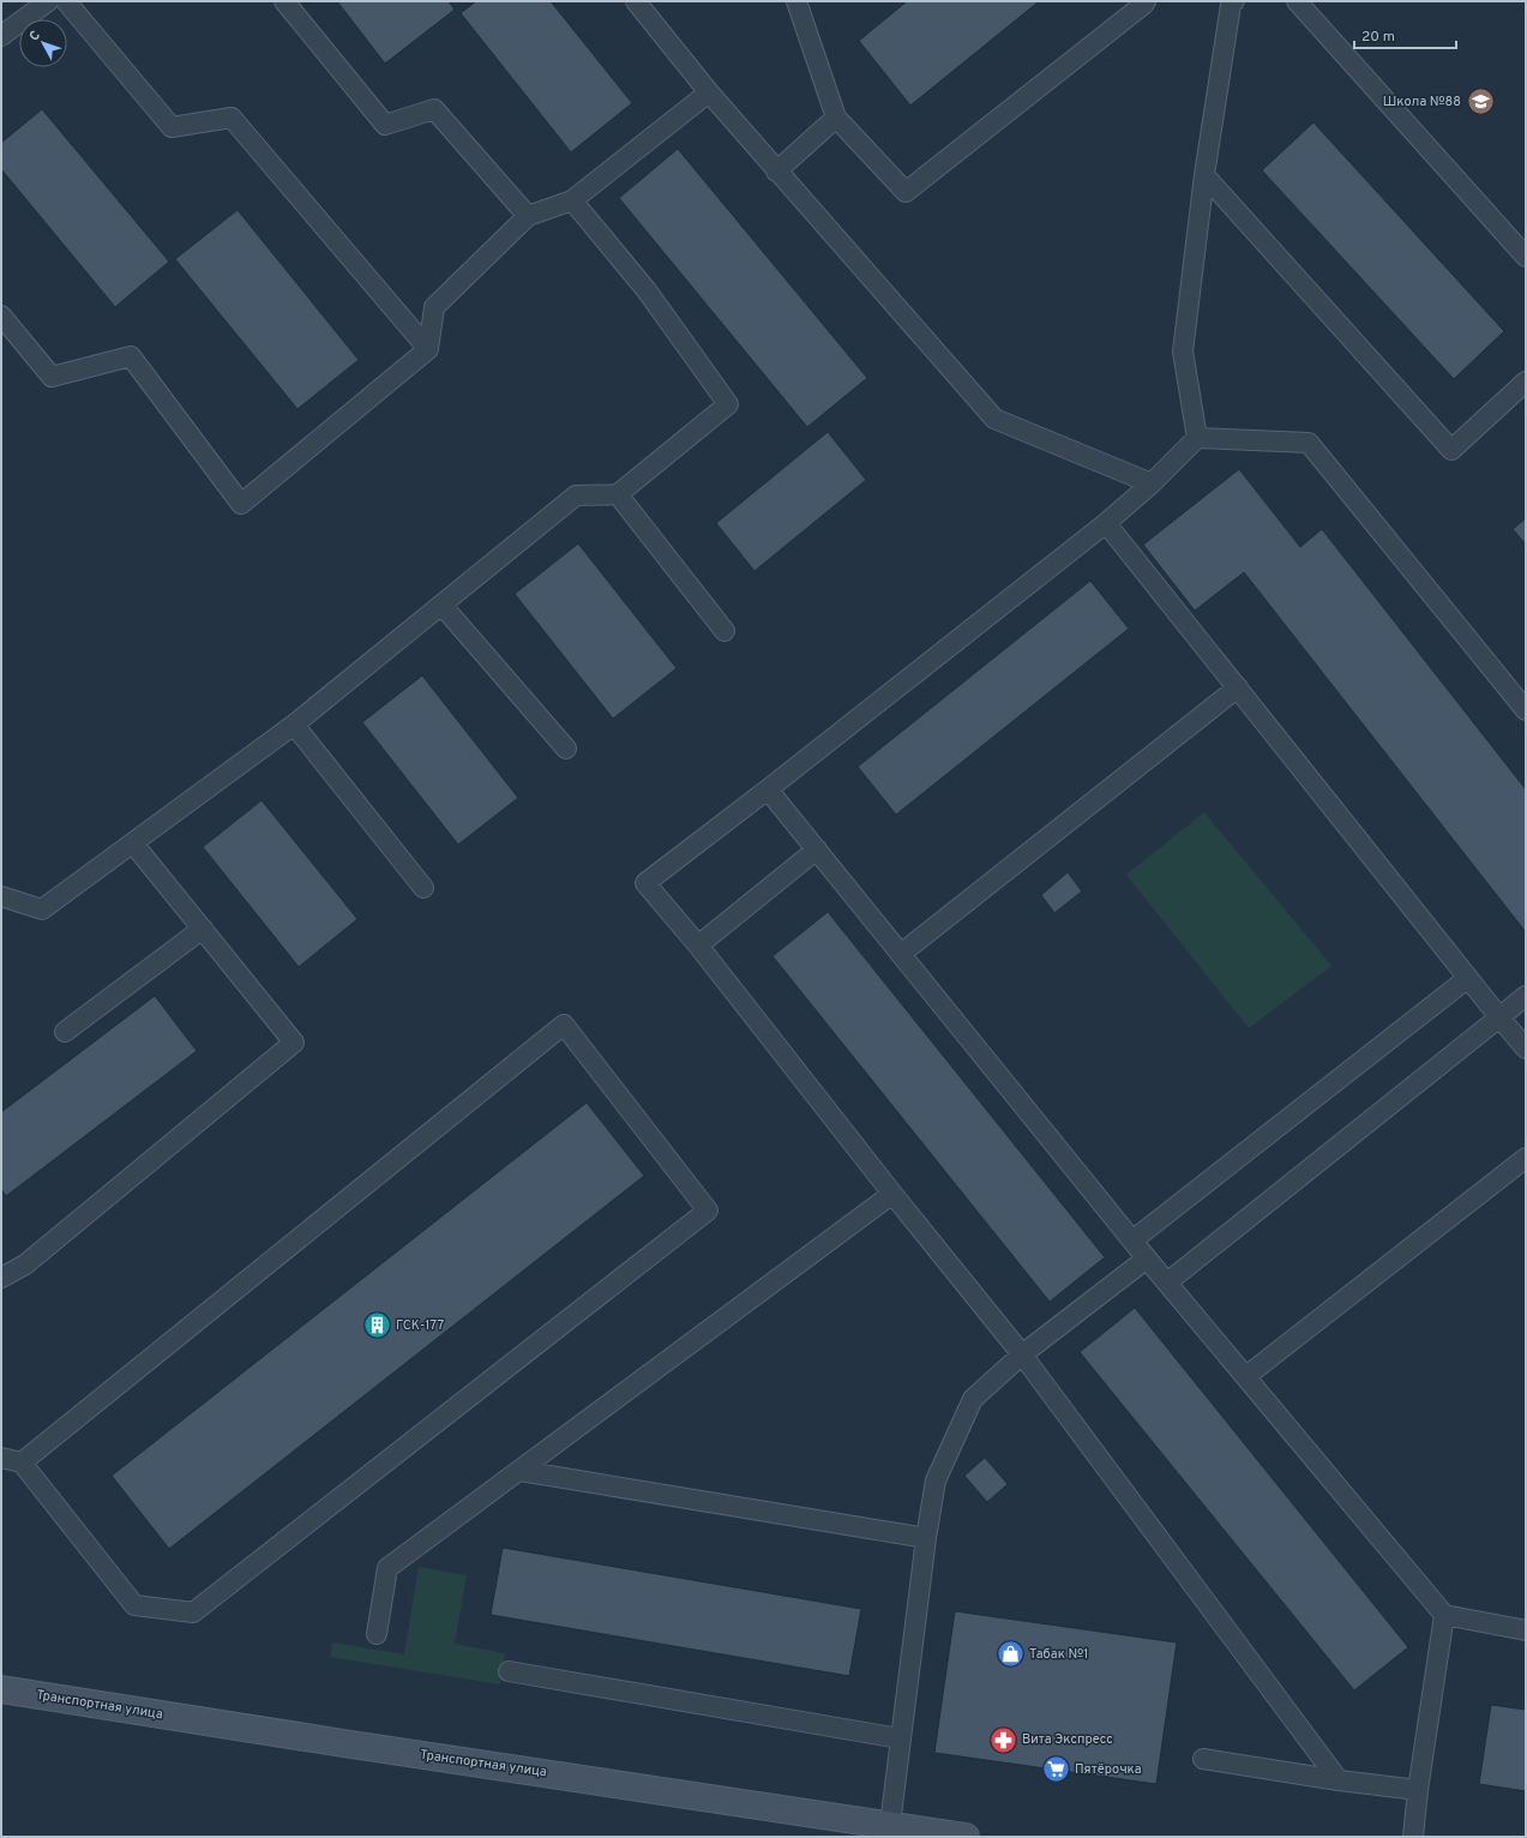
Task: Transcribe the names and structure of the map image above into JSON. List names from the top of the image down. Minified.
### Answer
{"streets":{"street":["Транспортная улица"]},"places":{"school or university":["Школа №88"],"building":["ГСК-177"],"shop":["Табак №1"],"pharmacy":["Вита Экспресс"],"supermarket":["Пятёрочка"]},"scale_bar":"20 m","north":"top left"}
